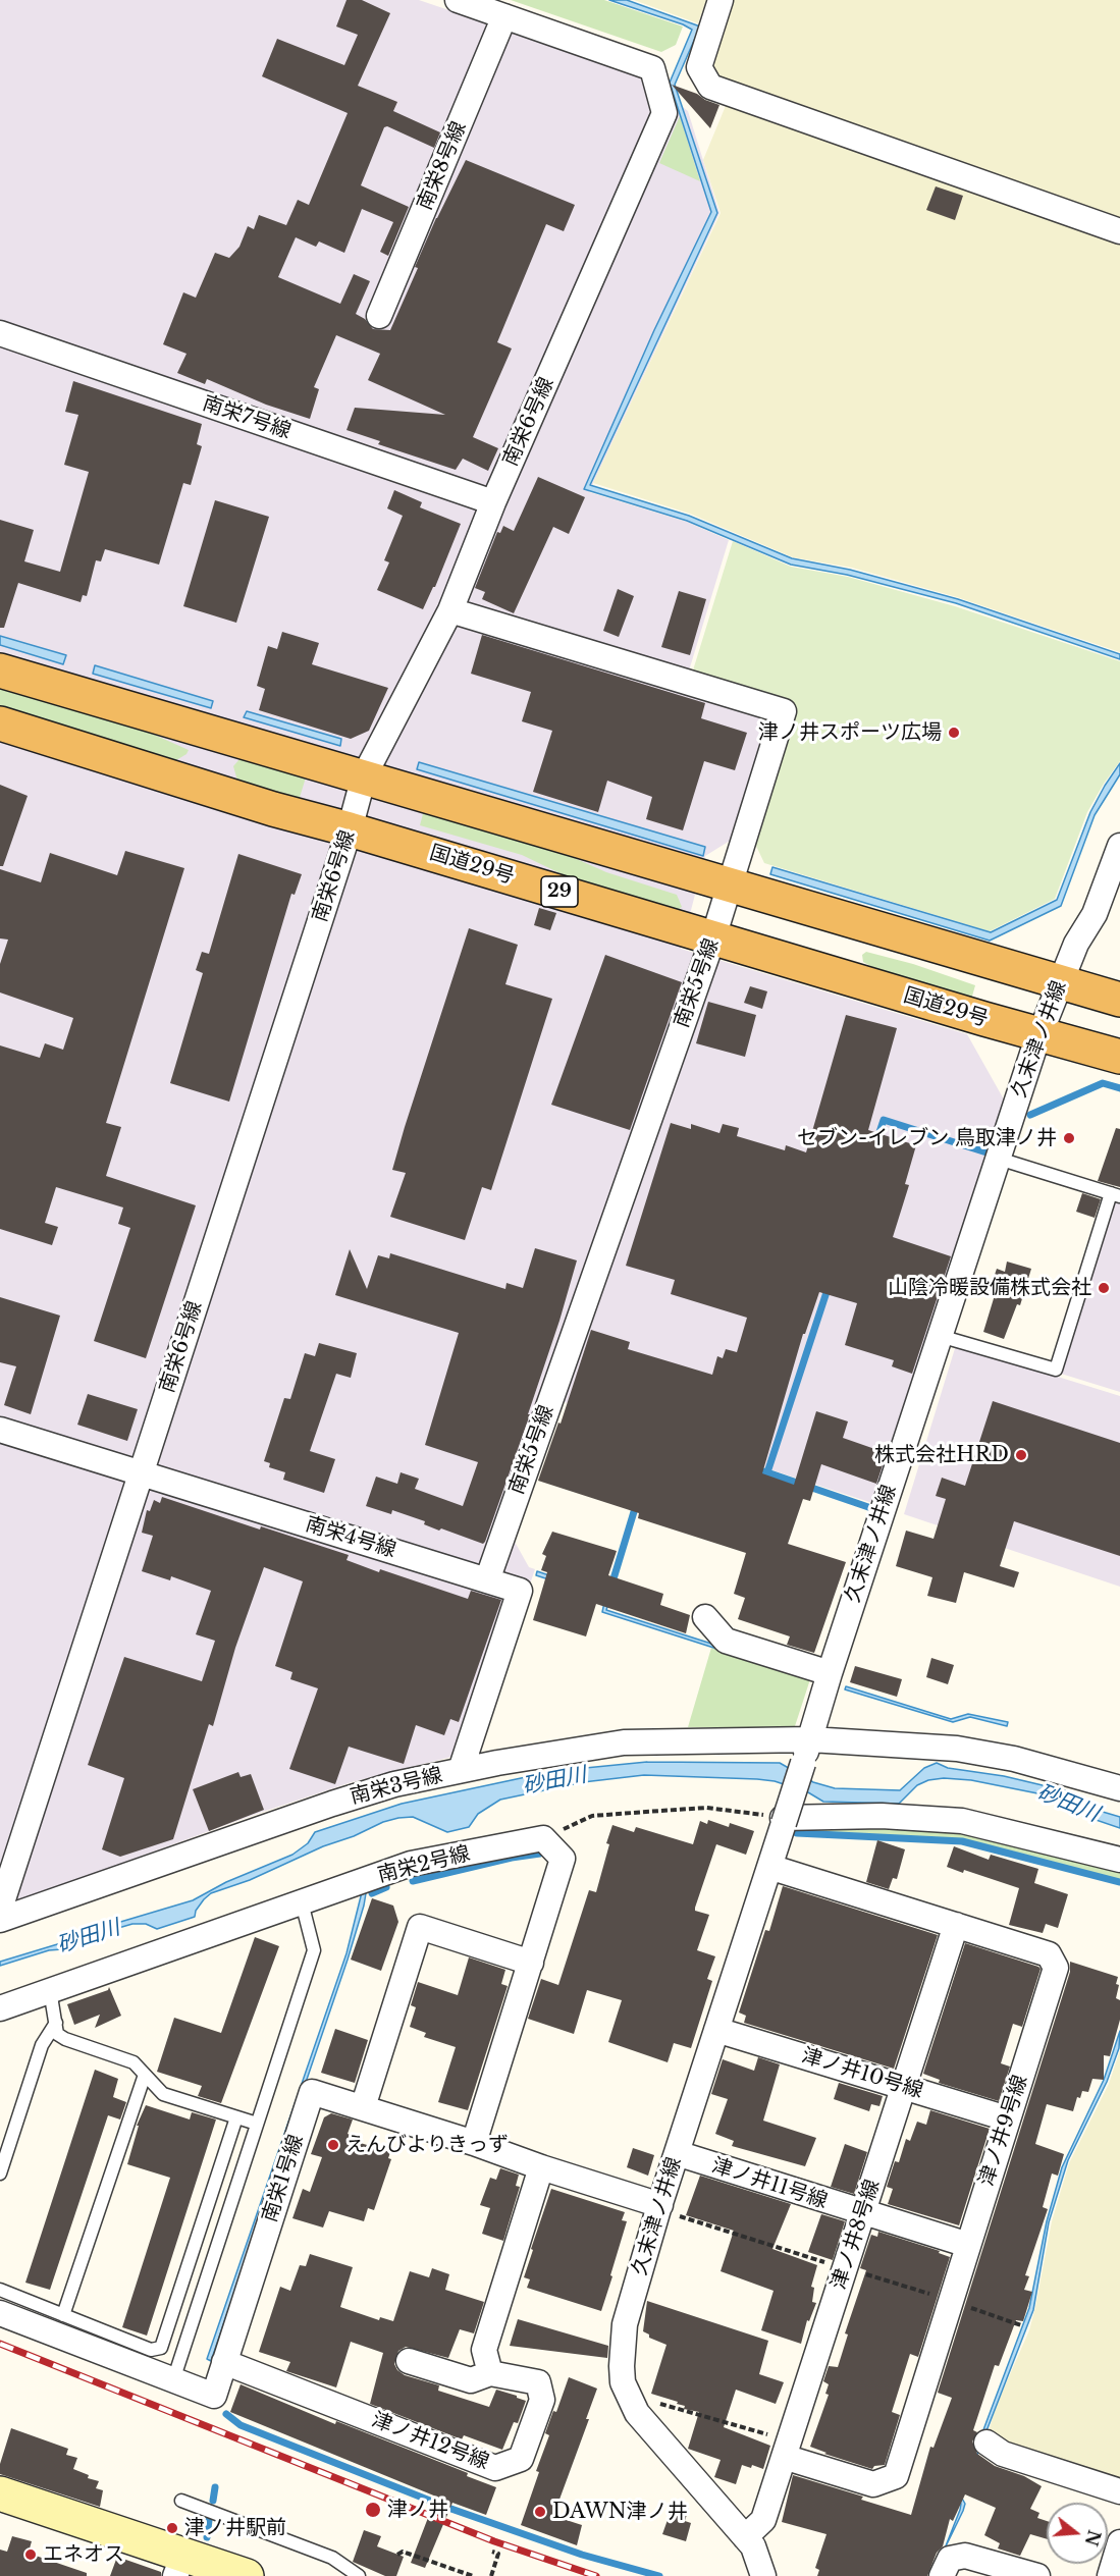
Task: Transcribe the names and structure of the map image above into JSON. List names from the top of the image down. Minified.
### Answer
{"streets":{"highway":["国道29号","29"],"street":["南栄8号線","南栄7号線","南栄6号線","南栄5号線","久末津ノ井線","南栄4号線","南栄3号線","南栄2号線","津ノ井10号線","津ノ井9号線","南栄1号線","津ノ井11号線","津ノ井8号線","津ノ井12号線"]},"crossings":[["南栄8号線","南栄6号線"],["南栄7号線","南栄6号線"],["南栄6号線","国道29号"],["南栄6号線","南栄5号線"],["南栄6号線","南栄4号線"],["国道29号","南栄5号線"],["国道29号","久末津ノ井線"],["南栄5号線","南栄4号線"],["久末津ノ井線","南栄3号線"],["久末津ノ井線","津ノ井10号線"],["久末津ノ井線","津ノ井9号線"],["久末津ノ井線","南栄1号線"],["久末津ノ井線","津ノ井11号線"],["久末津ノ井線","津ノ井8号線"],["南栄4号線","南栄3号線"],["津ノ井10号線","津ノ井9号線"],["津ノ井10号線","津ノ井8号線"],["津ノ井9号線","津ノ井11号線"],["津ノ井9号線","津ノ井8号線"],["南栄1号線","津ノ井12号線"],["津ノ井11号線","津ノ井8号線"]],"water":["砂田川"],"places":["津ノ井スポーツ広場","セブン-イレブン 鳥取津ノ井","山陰冷暖設備株式会社","株式会社HRD","えんびよりきっず","津ノ井","DAWN津ノ井","津ノ井駅前","エネオス"],"north":"right"}
